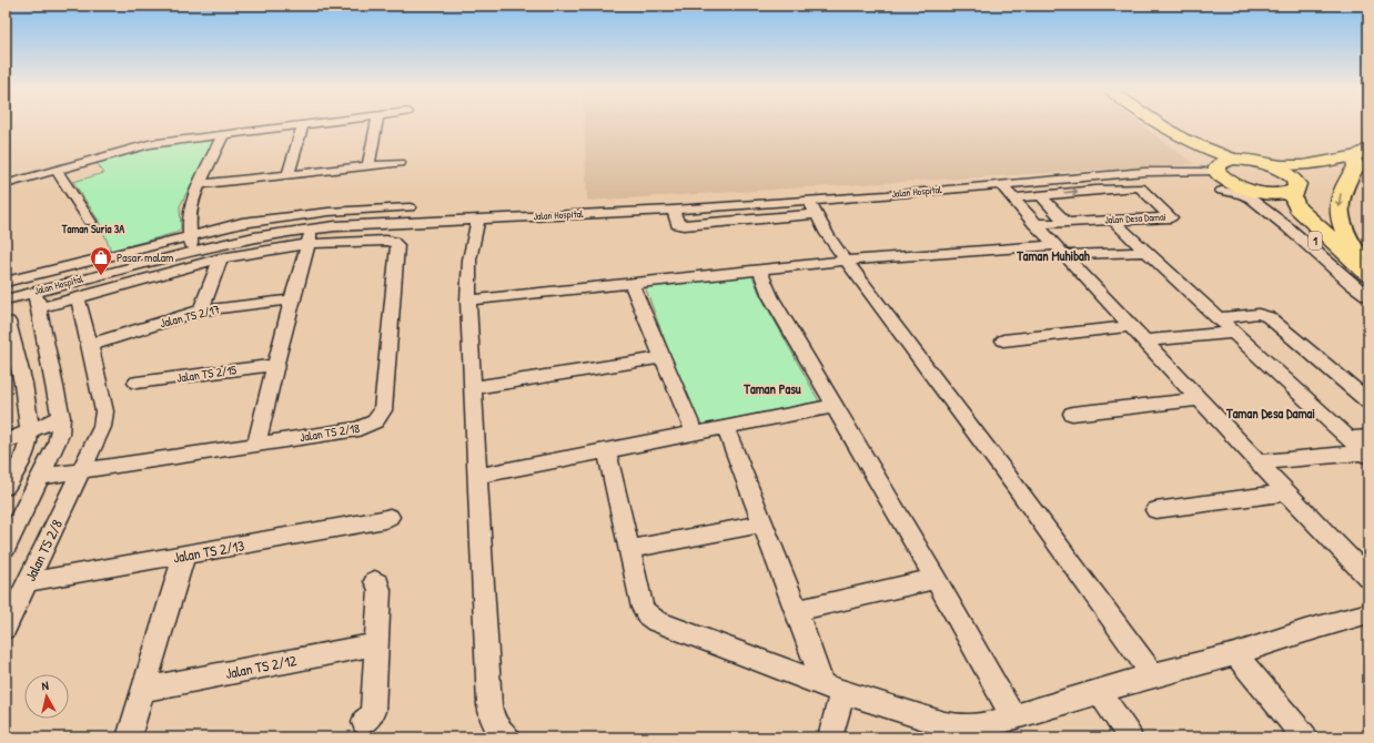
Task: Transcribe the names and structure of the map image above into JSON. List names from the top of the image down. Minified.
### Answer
{"streets":{"highway":["1"],"street":["Jalan Hospital","Jalan Desa Damai","Jalan TS 2/17","Jalan TS 2/15","Jalan TS 2/18","Jalan TS 2/8","Jalan TS 2/13","Jalan TS 2/12"]},"crossings":[["Jalan Hospital","1"],["Jalan Hospital","Jalan TS 2/18"],["Jalan TS 2/17","Jalan TS 2/8"],["Jalan TS 2/18","Jalan TS 2/8"],["Jalan TS 2/8","Jalan TS 2/13"]],"districts":["Taman Suria 3A","Taman Muhibah","Taman Pasu","Taman Desa Damai"],"places":{"shop":["Pasar malam"]},"north":"top"}
